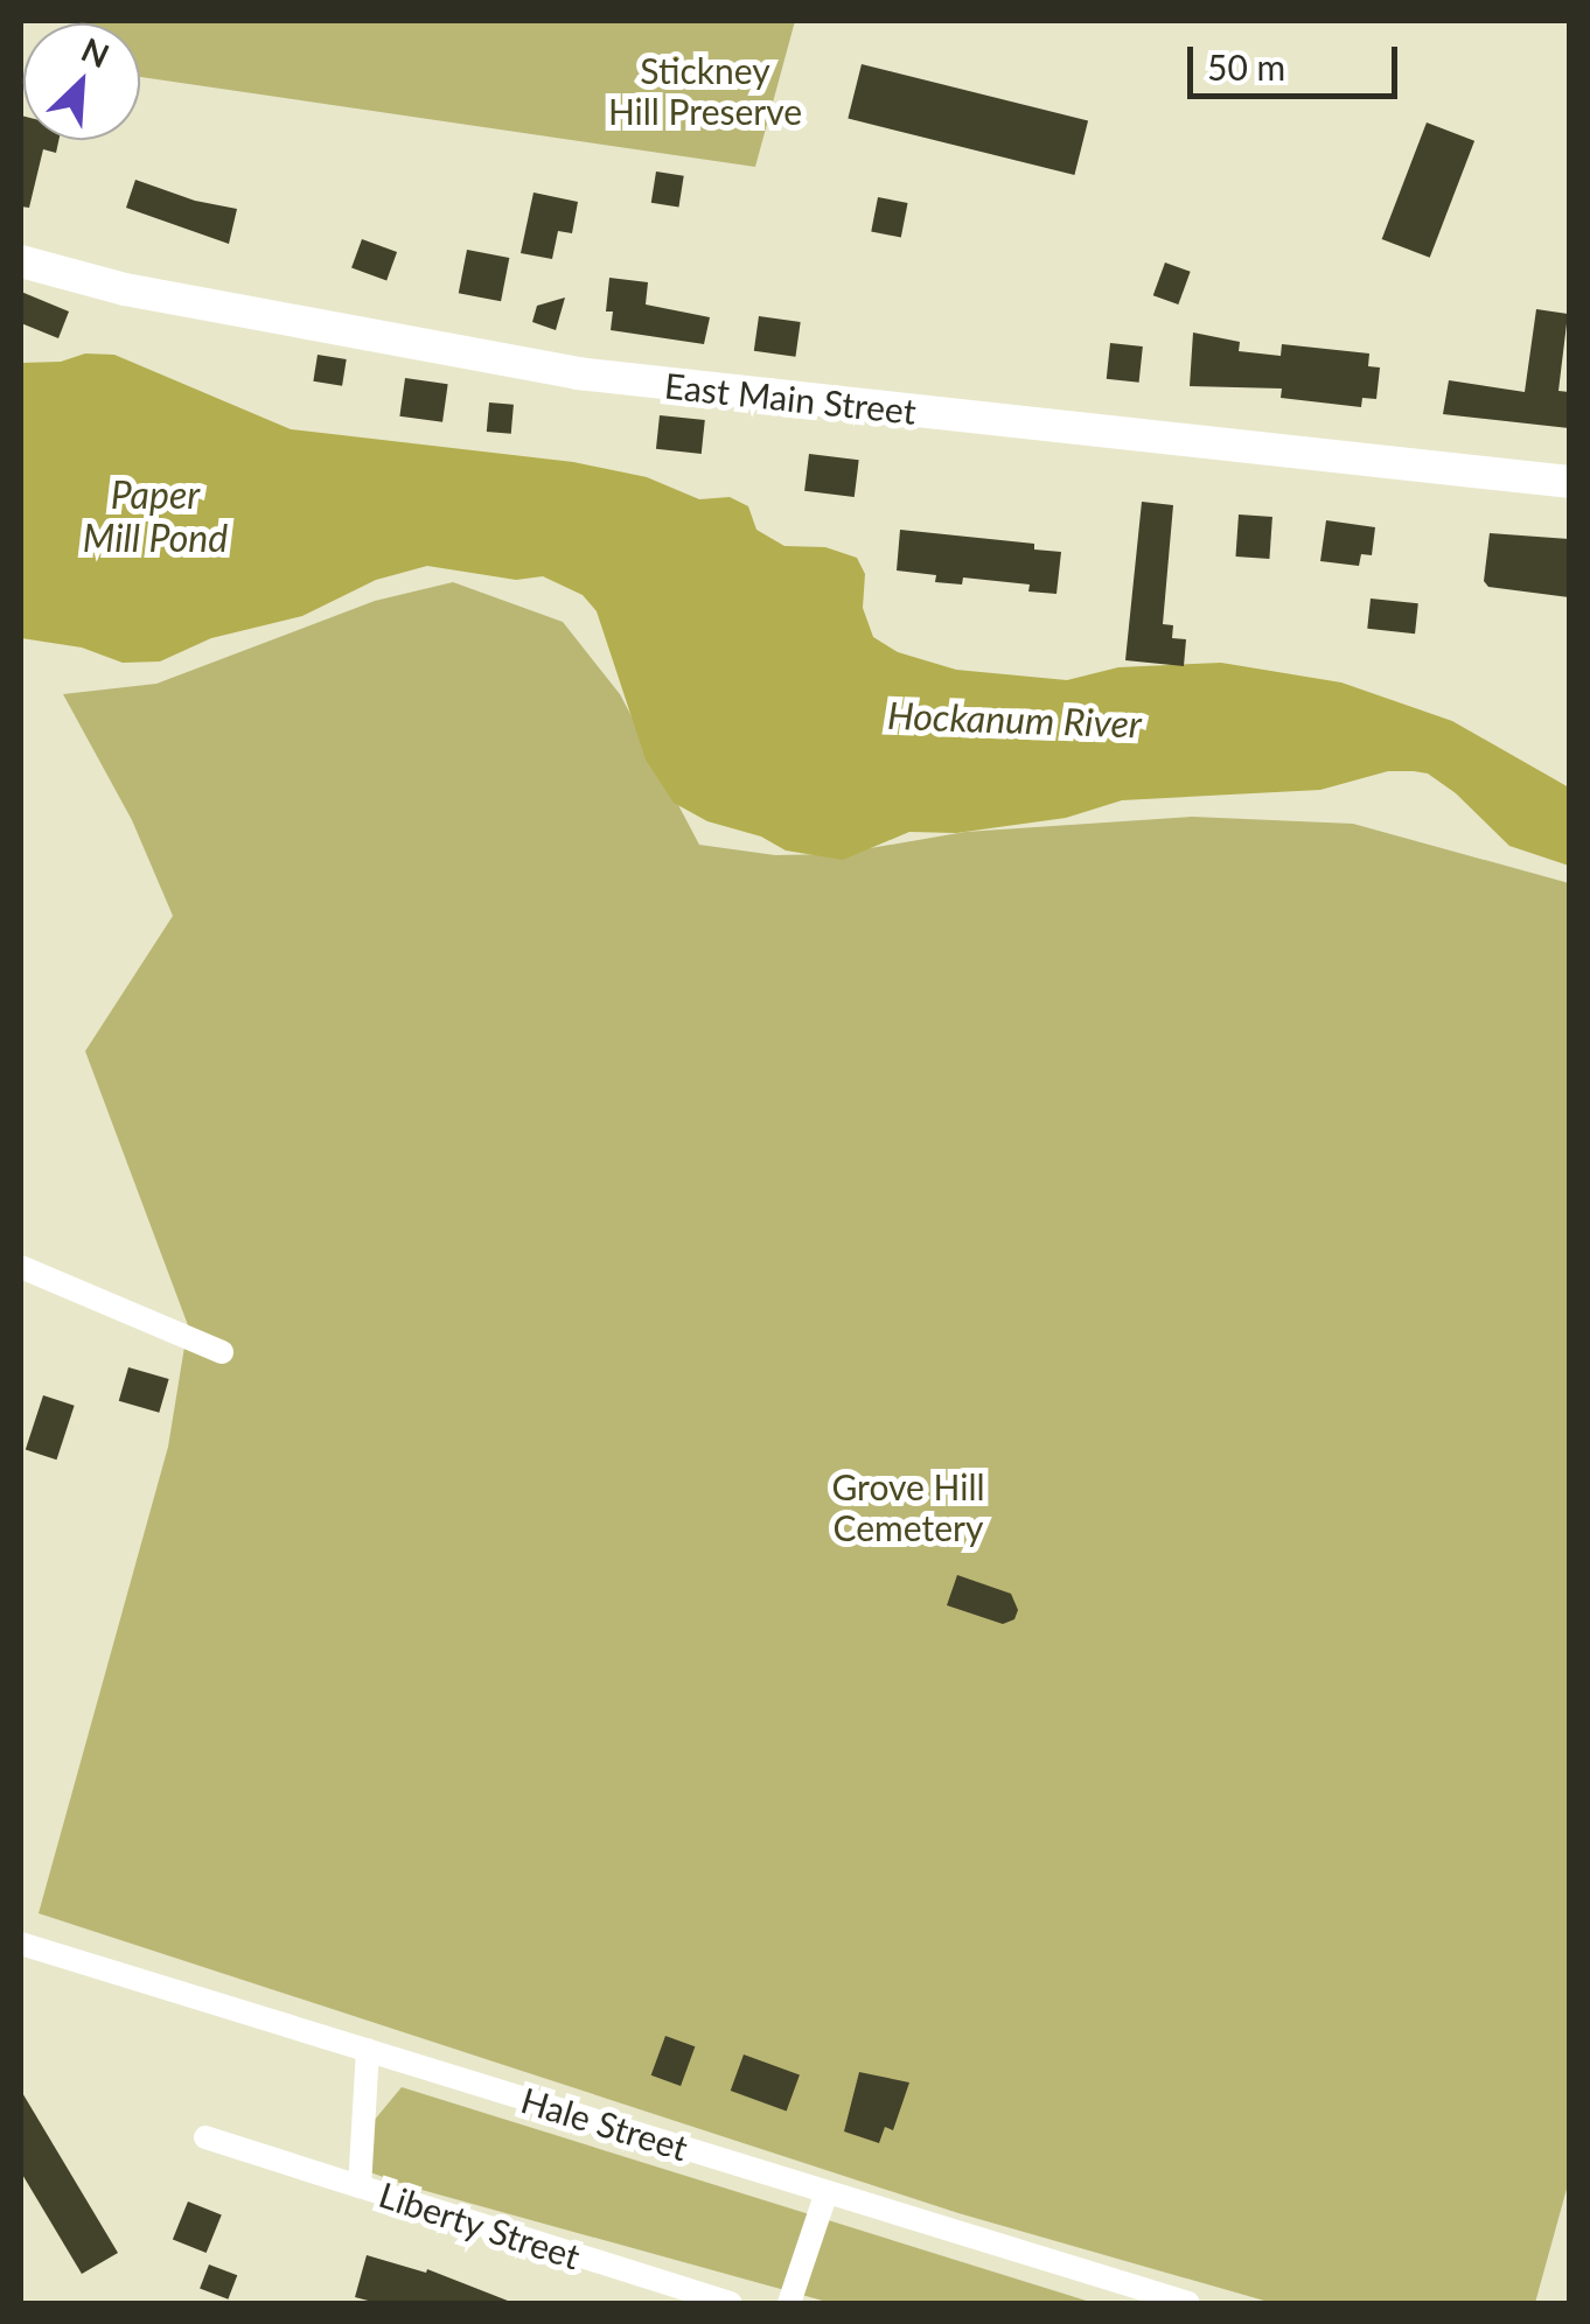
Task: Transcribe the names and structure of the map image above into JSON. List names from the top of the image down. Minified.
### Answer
{"streets":{"main road":["East Main Street"],"street":["Hale Street","Liberty Street"]},"crossings":[["Hale Street","Liberty Street"]],"water":["Paper Mill Pond","Hockanum River"],"parks":["Stickney Hill Preserve","Grove Hill Cemetery"],"scale_bar":"50 m","north":"top right"}
